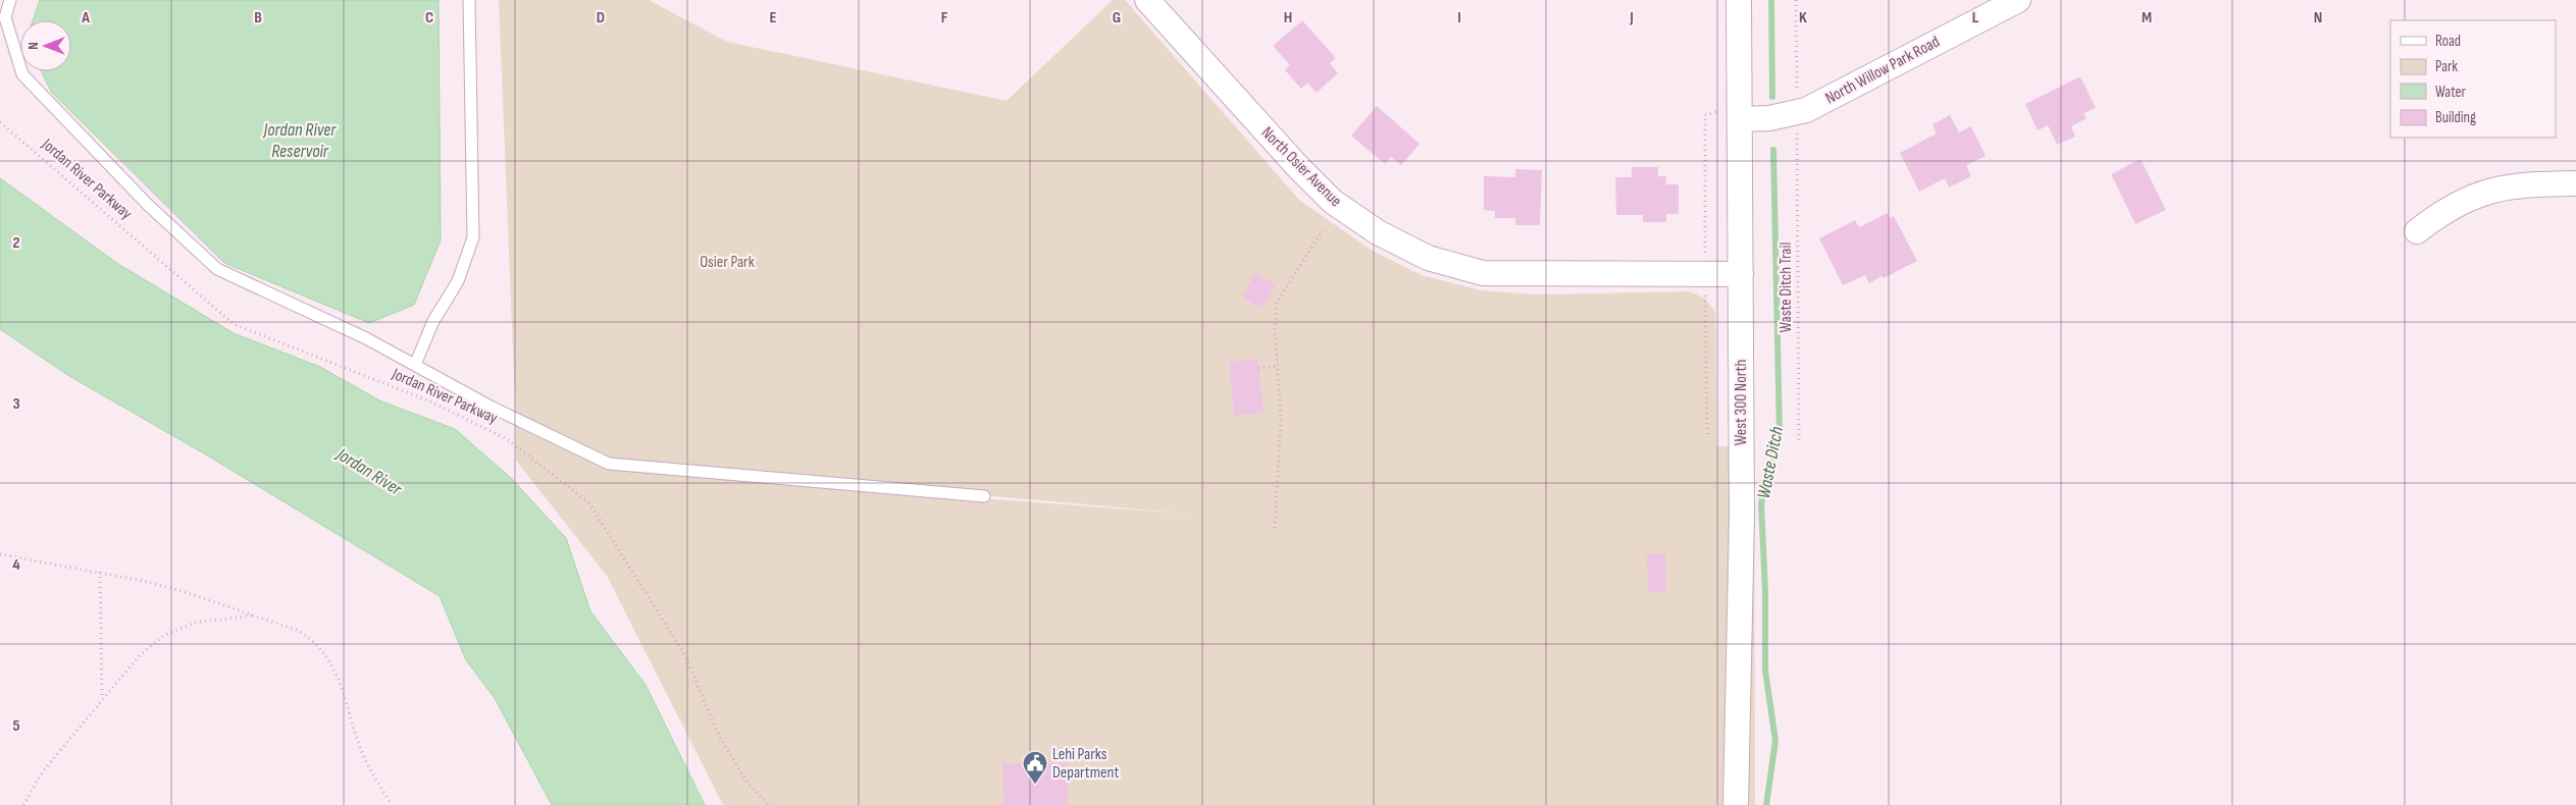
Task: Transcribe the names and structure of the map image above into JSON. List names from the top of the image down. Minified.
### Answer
{"streets":{"street":["North Willow Park Road","North Osier Avenue","West 300 North"],"path":["Jordan River Parkway","Waste Ditch Trail"]},"crossings":[["North Willow Park Road","West 300 North"],["North Osier Avenue","West 300 North"]],"water":["Jordan River Reservoir","Waste Ditch","Jordan River"],"parks":["Osier Park"],"places":{"public building":["Lehi Parks Department"]},"legend":["Road","Park","Water","Building"],"north":"left","grid":{"columns":["A","B","C","D","E","F","G","H","I","J","K","L","M","N"],"rows":["2","3","4","5"]}}
